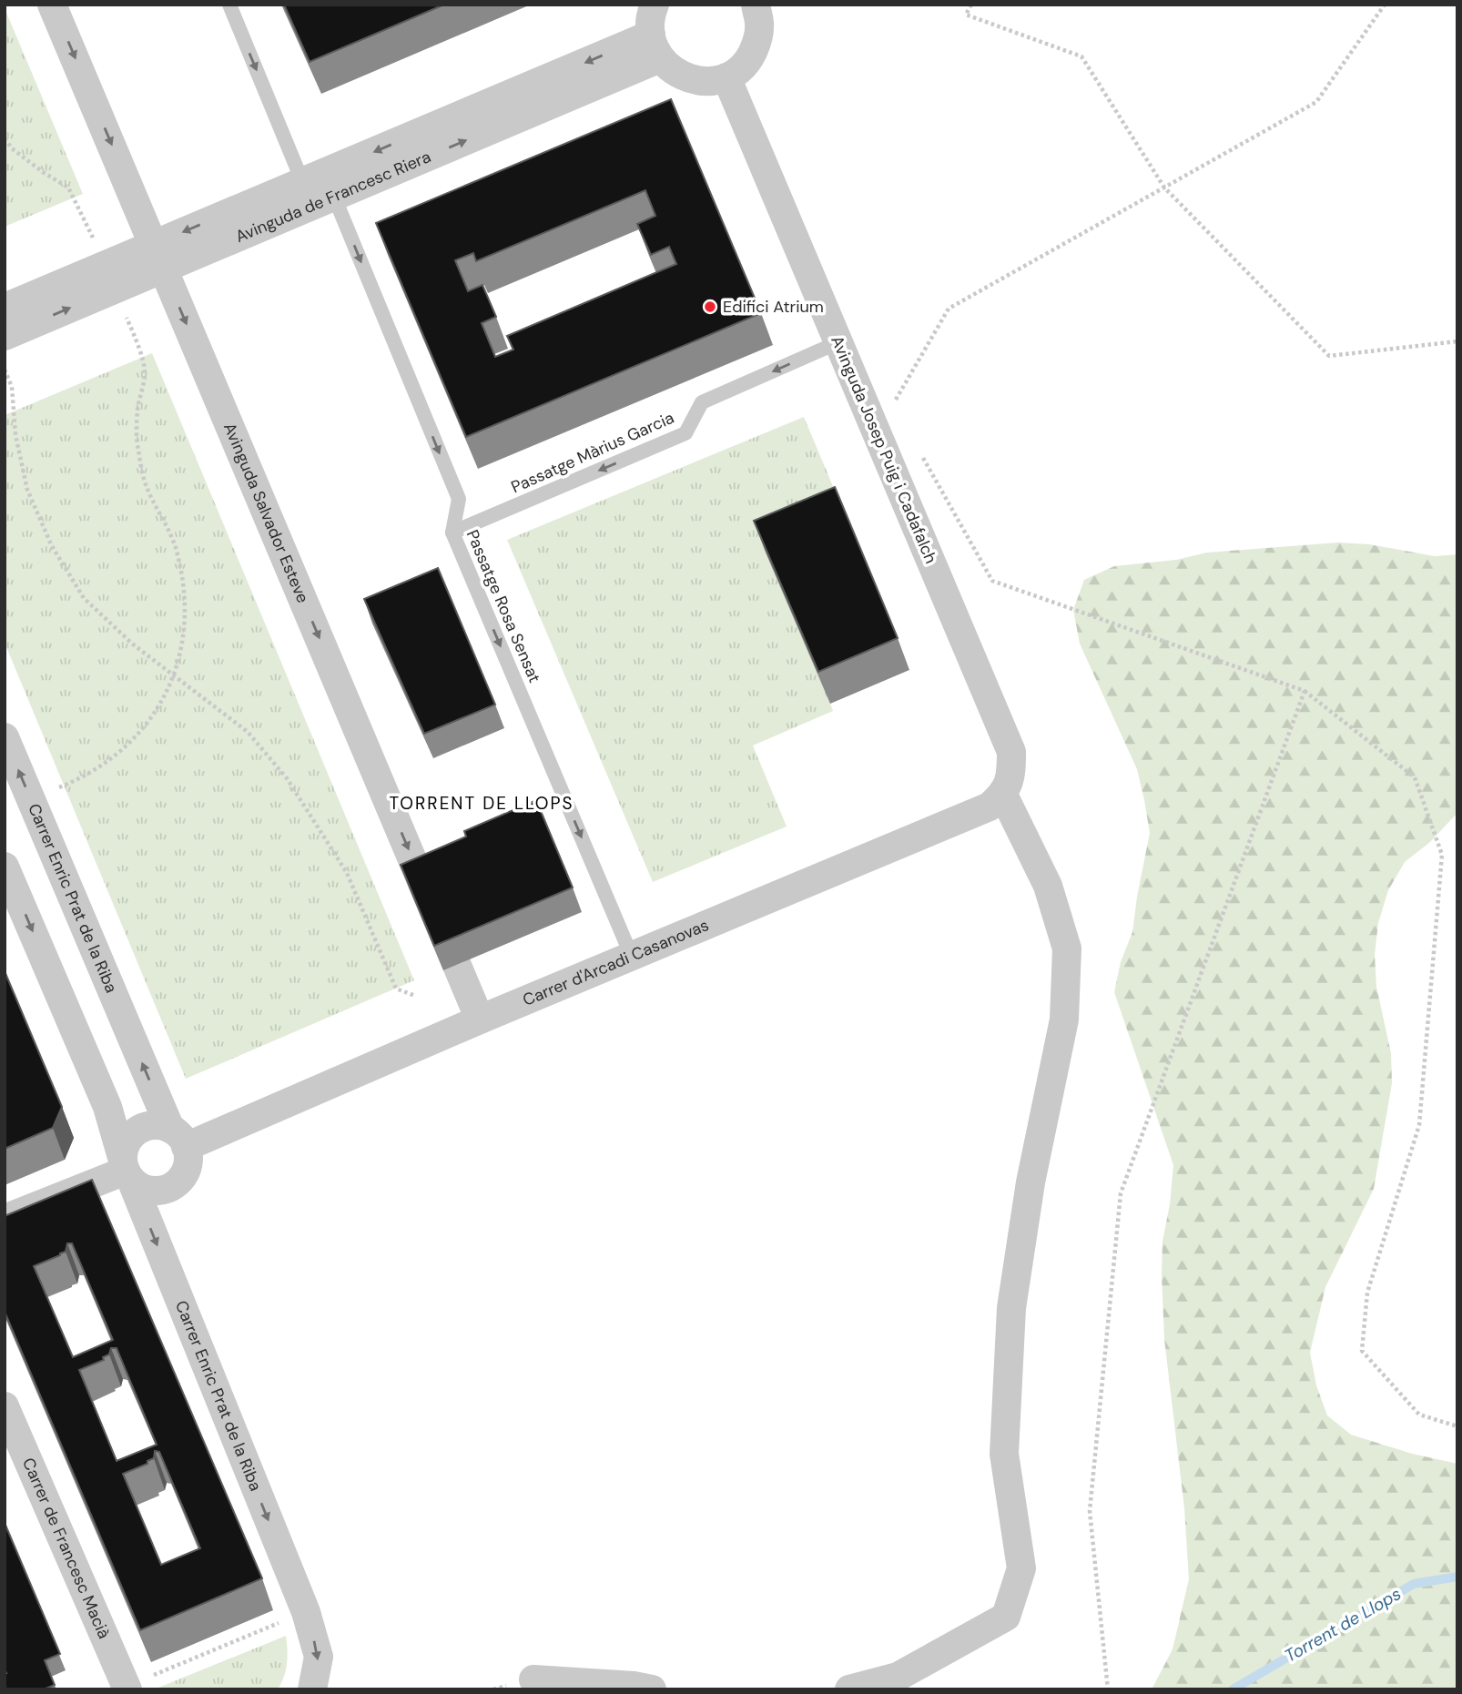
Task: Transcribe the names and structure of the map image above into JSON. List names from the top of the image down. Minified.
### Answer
{"streets":{"street":["Avinguda de Francesc Riera","Avinguda Josep Puig i Cadafalch","Avinguda Salvador Esteve","Carrer Enric Prat de la Riba","Carrer d'Arcadi Casanovas","Carrer de Francesc Macià"],"lane":["Passatge Màrius Garcia","Passatge Rosa Sensat"]},"crossings":[["Avinguda de Francesc Riera","Avinguda Salvador Esteve"],["Avinguda de Francesc Riera","Passatge Rosa Sensat"],["Avinguda Josep Puig i Cadafalch","Passatge Màrius Garcia"],["Avinguda Josep Puig i Cadafalch","Carrer d'Arcadi Casanovas"],["Passatge Màrius Garcia","Passatge Rosa Sensat"],["Avinguda Salvador Esteve","Carrer d'Arcadi Casanovas"],["Passatge Rosa Sensat","Carrer d'Arcadi Casanovas"],["Carrer Enric Prat de la Riba","Carrer d'Arcadi Casanovas"]],"one_way":["Passatge Màrius Garcia","Avinguda Salvador Esteve","Passatge Rosa Sensat"],"districts":["TORRENT DE LLOPS"],"water":["Torrent de Llops"],"places":["Edifici Atrium"]}
